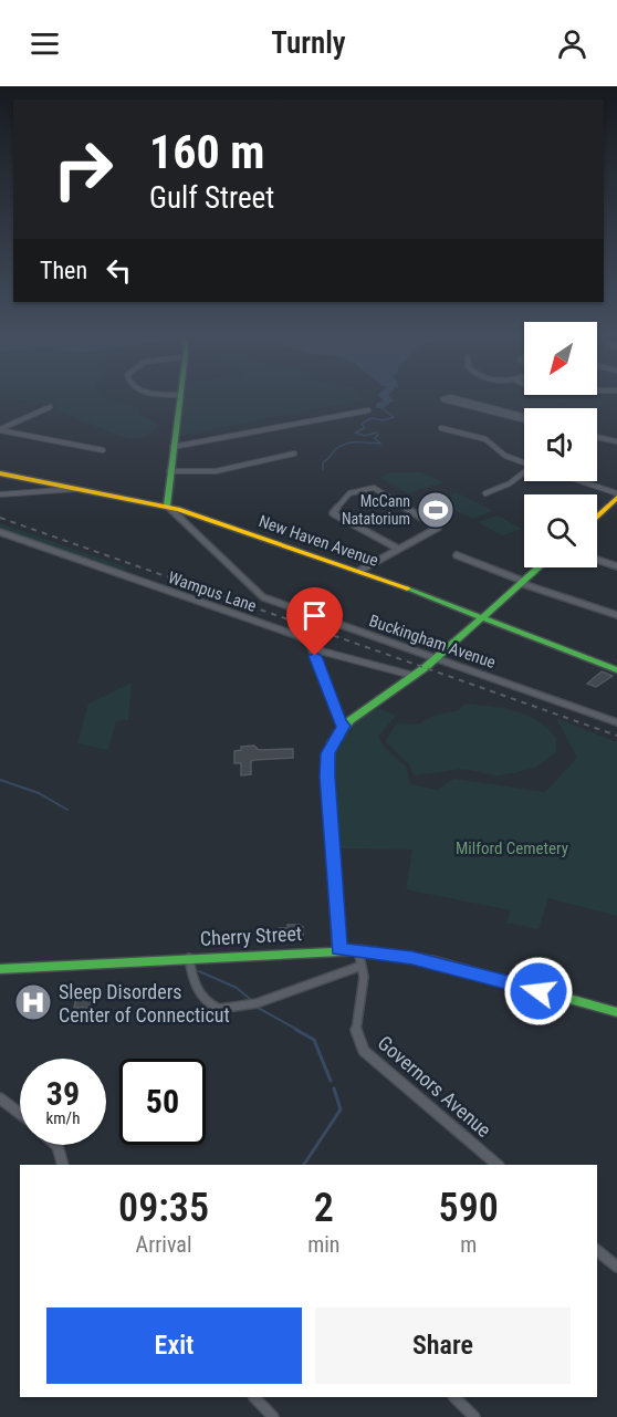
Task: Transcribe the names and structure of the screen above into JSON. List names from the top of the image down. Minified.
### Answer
{"streets":{"main road":["New Haven Avenue","Cherry Street"],"street":["Wampus Lane","Buckingham Avenue","Governors Avenue"]},"crossings":[["New Haven Avenue","Buckingham Avenue"],["Cherry Street","Governors Avenue"]],"parks":["Milford Cemetery"],"places":{"sports":["McCann Natatorium"],"hospital":["Sleep Disorders Center of Connecticut"]},"north":"bottom left","page":{"header":"Turnly","turn":["160 m","Gulf Street"],"then":"Then","speed":"39 km/h","limit":"50","eta":["09:35","Arrival","2","min","590","m"],"buttons":["Exit","Share"]}}
